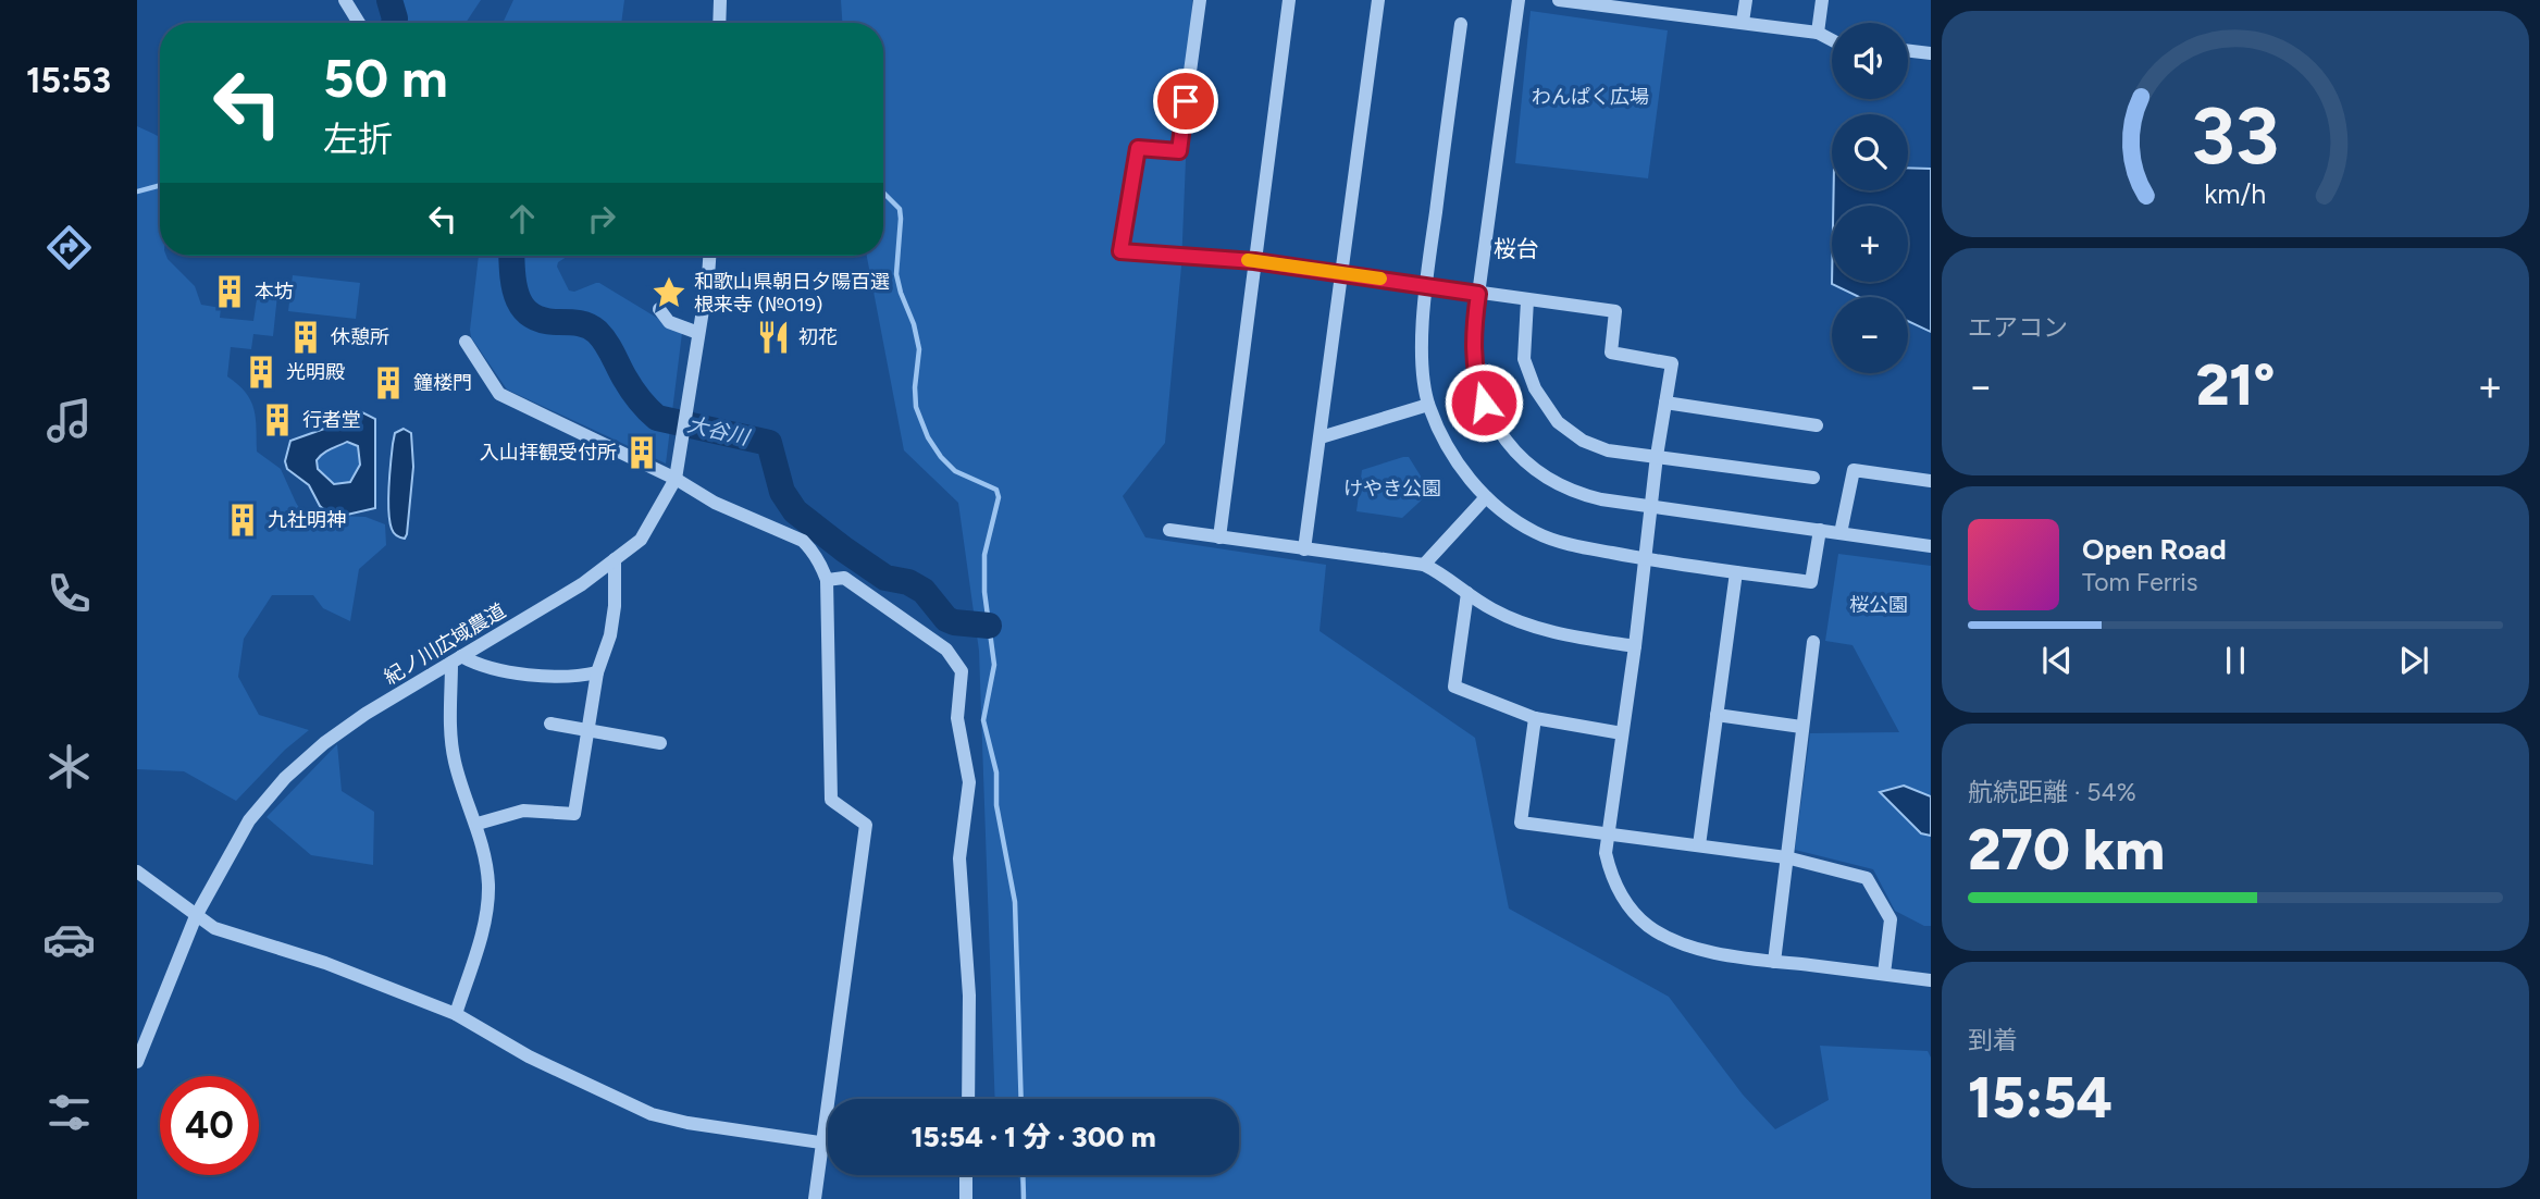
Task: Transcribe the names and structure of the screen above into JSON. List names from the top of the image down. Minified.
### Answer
{"streets":{"street":["紀ノ川広域農道"]},"districts":["桜台"],"water":["大谷川"],"parks":["わんぱく広場","けやき公園","桜公園"],"places":{"building":["本坊","休憩所","光明殿","鐘楼門","行者堂","入山拝観受付所","九社明神"],"place":["和歌山県朝日夕陽百選 根来寺 (№019)"],"restaurant":["初花"]},"page":{"tabs":"15:53","map_buttons":["+","−"],"turn":["50 m","左折"],"tile":["エアコン",["航続距離 · 54%","270 km"],["到着","15:54"]],"heat":["−","21°","+"],"song":["Open Road","Tom Ferris"],"limit":"40","trip":"15:54 · 1 分 · 300 m","gauge":["33","km/h"]}}
